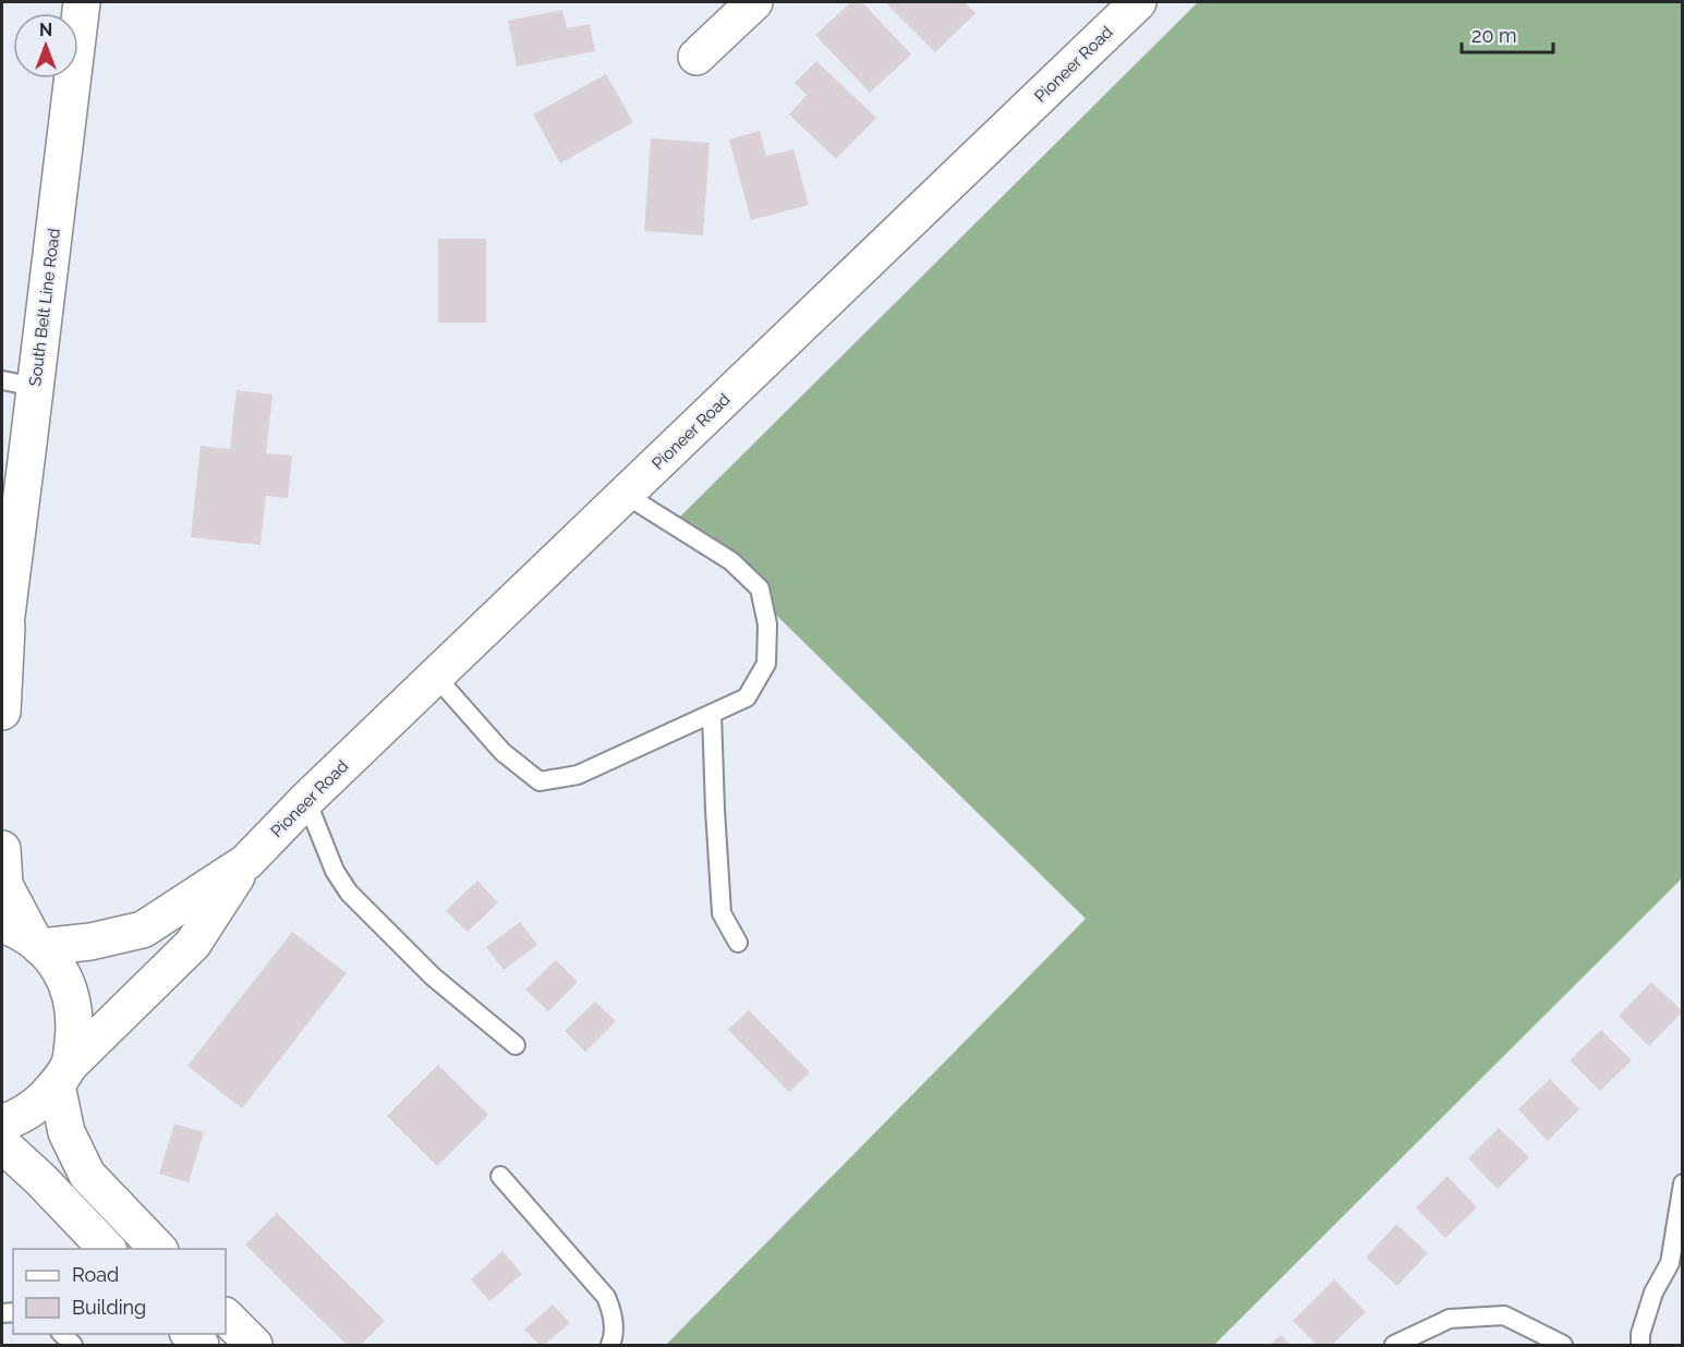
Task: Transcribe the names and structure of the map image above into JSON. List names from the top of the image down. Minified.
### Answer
{"streets":{"main road":["Pioneer Road","South Belt Line Road"]},"legend":["Road","Building"],"scale_bar":"20 m","north":"top"}
